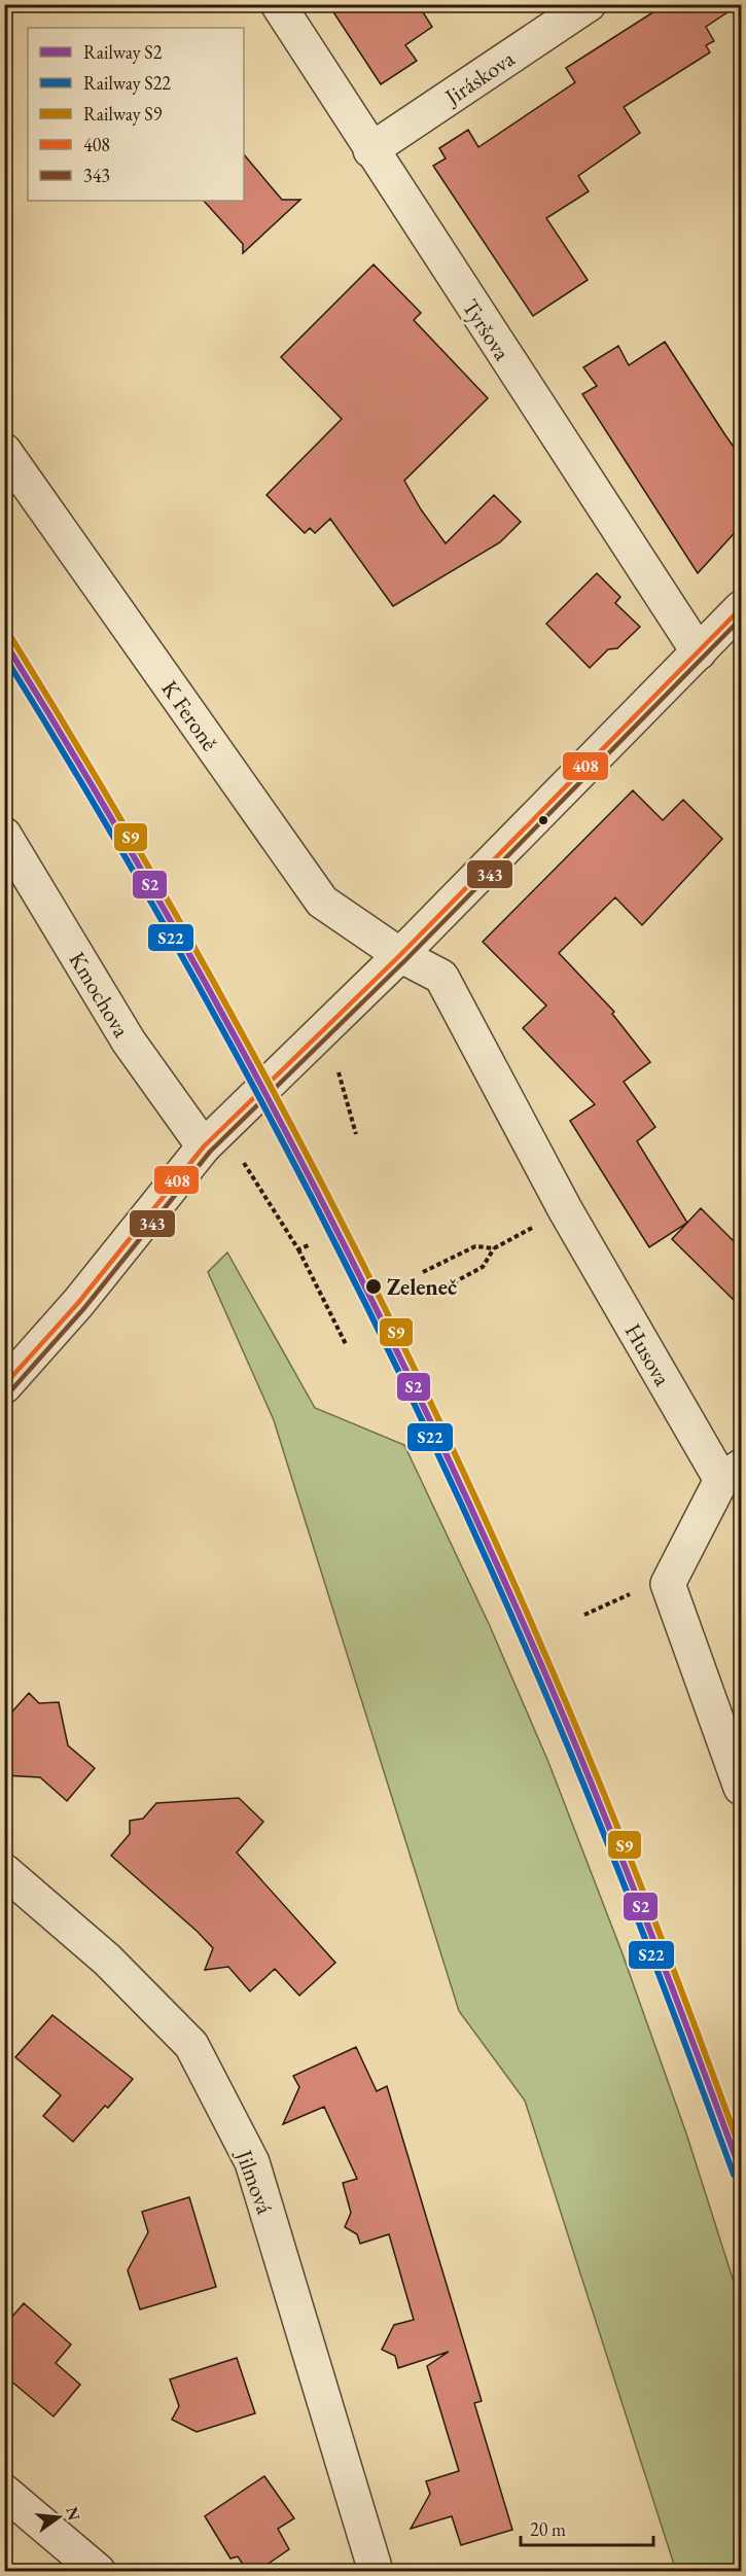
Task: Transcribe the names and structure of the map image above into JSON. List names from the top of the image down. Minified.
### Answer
{"streets":{"street":["Jiráskova","Tyršova","K Feroně","Kmochova","Husova","Jilmová"]},"crossings":[["Jiráskova","Tyršova"],["K Feroně","Husova"]],"places":["Zeleneč"],"lines":["transit line 408","transit line 343","rail line S9","rail line S2","rail line S22"],"legend":["Railway S2","Railway S22","Railway S9","408","343"],"scale_bar":"20 m","north":"right"}
